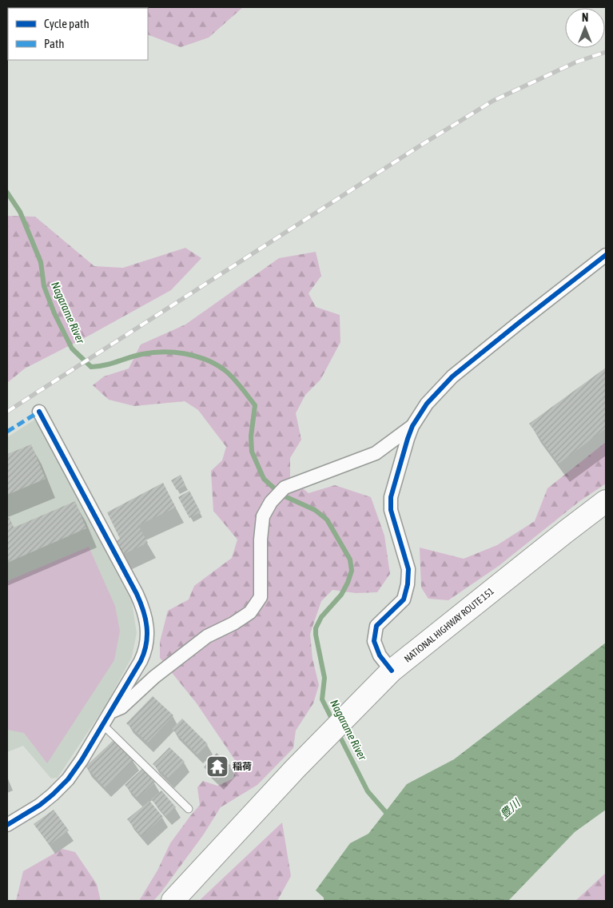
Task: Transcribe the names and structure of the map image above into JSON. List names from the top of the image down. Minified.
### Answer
{"streets":{"highway":["NATIONAL HIGHWAY ROUTE 151"]},"water":["Nagarame River","豊川"],"places":{"temple":["稲荷"]},"legend":["Cycle path","Path"],"north":"top"}
